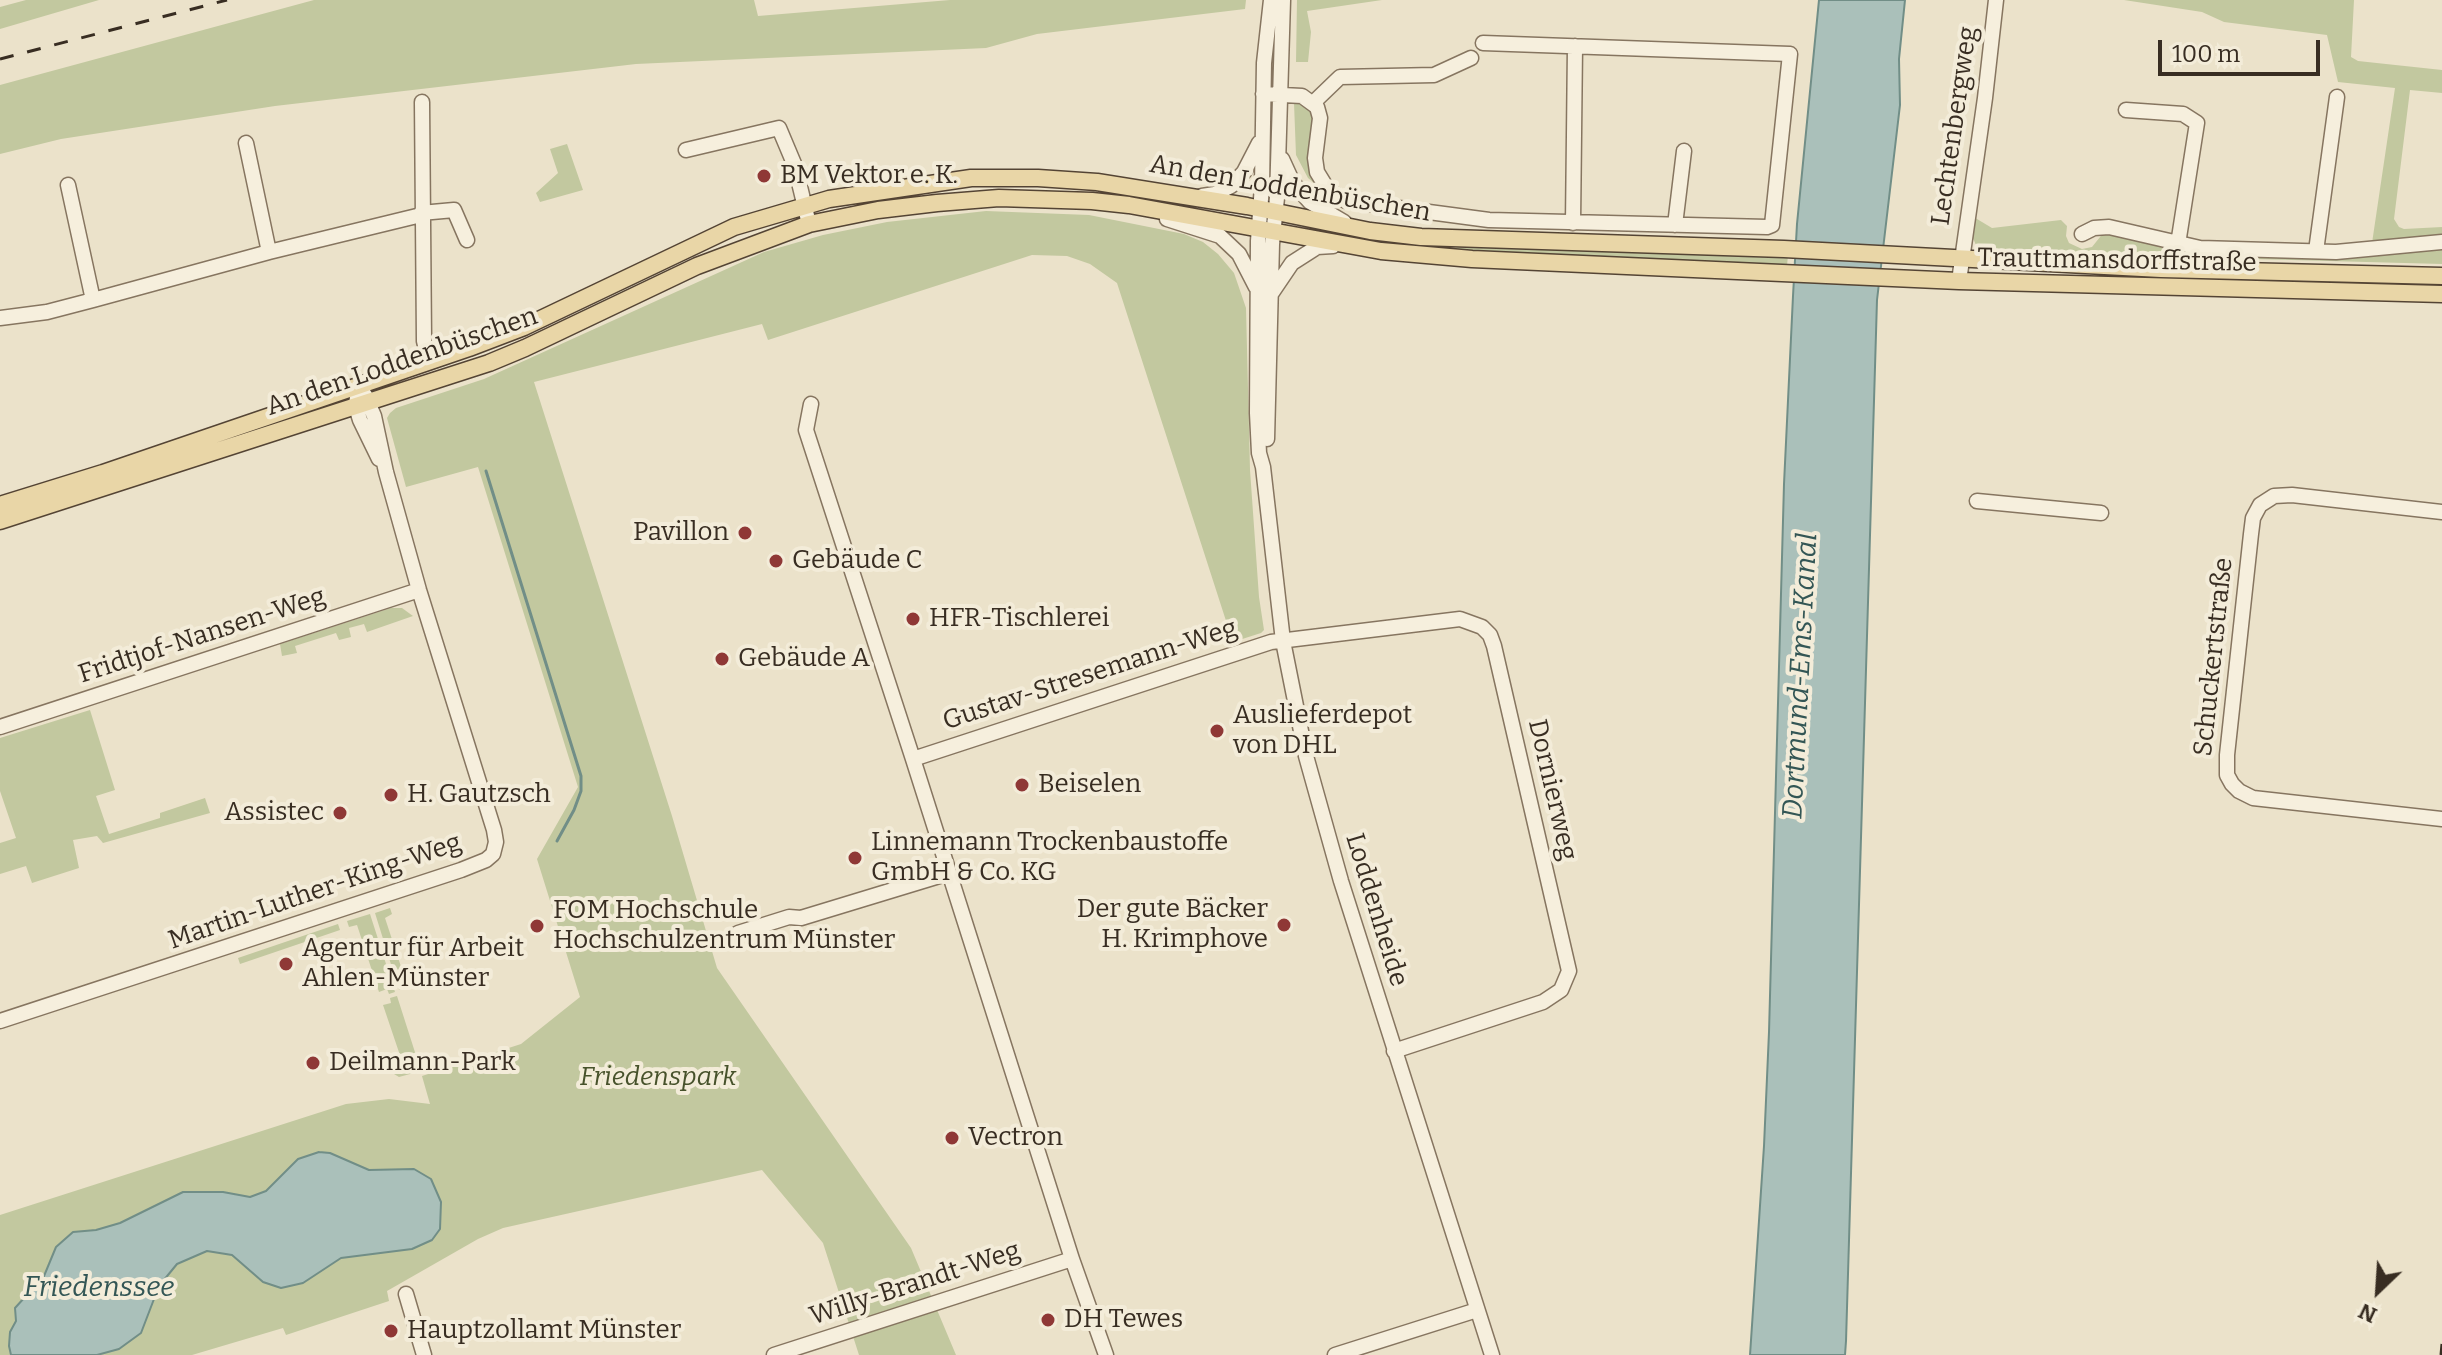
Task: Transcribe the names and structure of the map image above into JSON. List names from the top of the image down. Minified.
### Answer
{"streets":{"main road":["An den Loddenbüschen","Trauttmansdorffstraße"],"street":["Lechtenbergweg","Fridtjof-Nansen-Weg","Schuckertstraße","Gustav-Stresemann-Weg","Dornierweg","Martin-Luther-King-Weg","Loddenheide","Willy-Brandt-Weg"]},"crossings":[["Lechtenbergweg","An den Loddenbüschen"],["Lechtenbergweg","Trauttmansdorffstraße"],["An den Loddenbüschen","Trauttmansdorffstraße"],["An den Loddenbüschen","Martin-Luther-King-Weg"],["An den Loddenbüschen","Loddenheide"],["Fridtjof-Nansen-Weg","Martin-Luther-King-Weg"],["Gustav-Stresemann-Weg","Dornierweg"],["Gustav-Stresemann-Weg","Loddenheide"],["Dornierweg","Loddenheide"]],"water":["Dortmund-Ems-Kanal","Friedenssee"],"parks":["Friedenspark"],"places":["BM Vektor e. K.","Pavillon","Gebäude C","HFR-Tischlerei","Gebäude A","Auslieferdepot von DHL","Beiselen","H. Gautzsch","Assistec","Linnemann Trockenbaustoffe GmbH & Co. KG","Der gute Bäcker H. Krimphove","FOM Hochschule Hochschulzentrum Münster","Agentur für Arbeit Ahlen-Münster","Deilmann-Park","Vectron","DH Tewes","Hauptzollamt Münster"],"scale_bar":"100 m","north":"bottom left"}
